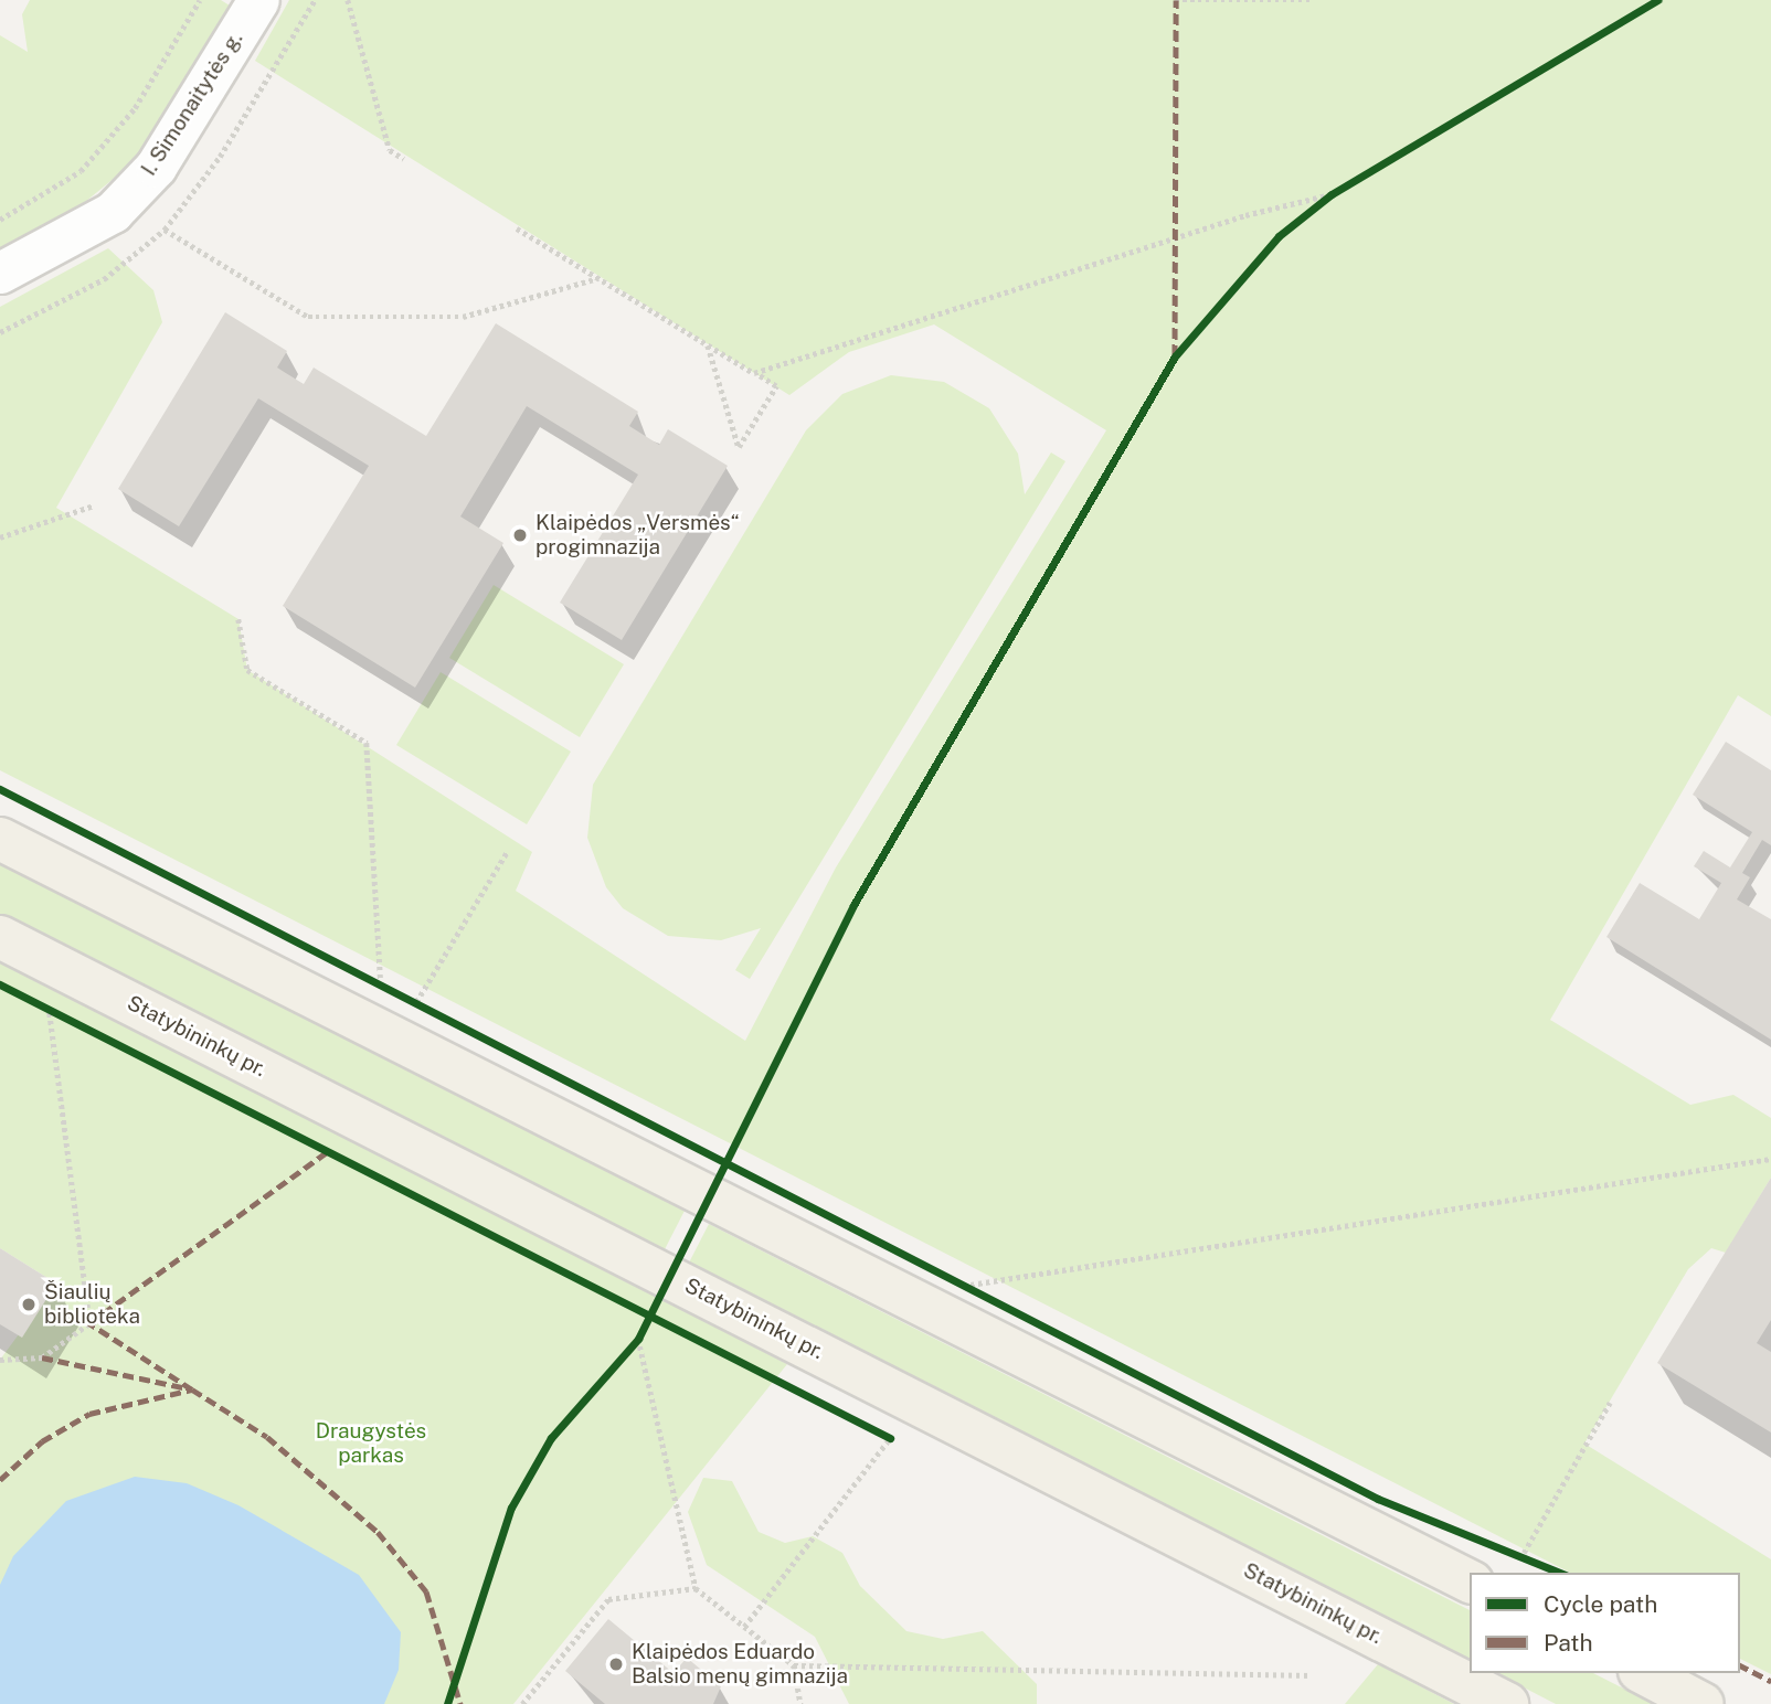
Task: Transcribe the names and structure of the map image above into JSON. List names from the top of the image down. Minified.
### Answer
{"streets":{"main road":["Statybininkų pr."],"street":["I. Simonaitytės g."]},"parks":["Draugystės parkas"],"places":["Klaipėdos „Versmės“ progimnazija","Šiaulių biblioteka","Klaipėdos Eduardo Balsio menų gimnazija"],"legend":["Cycle path","Path"]}
